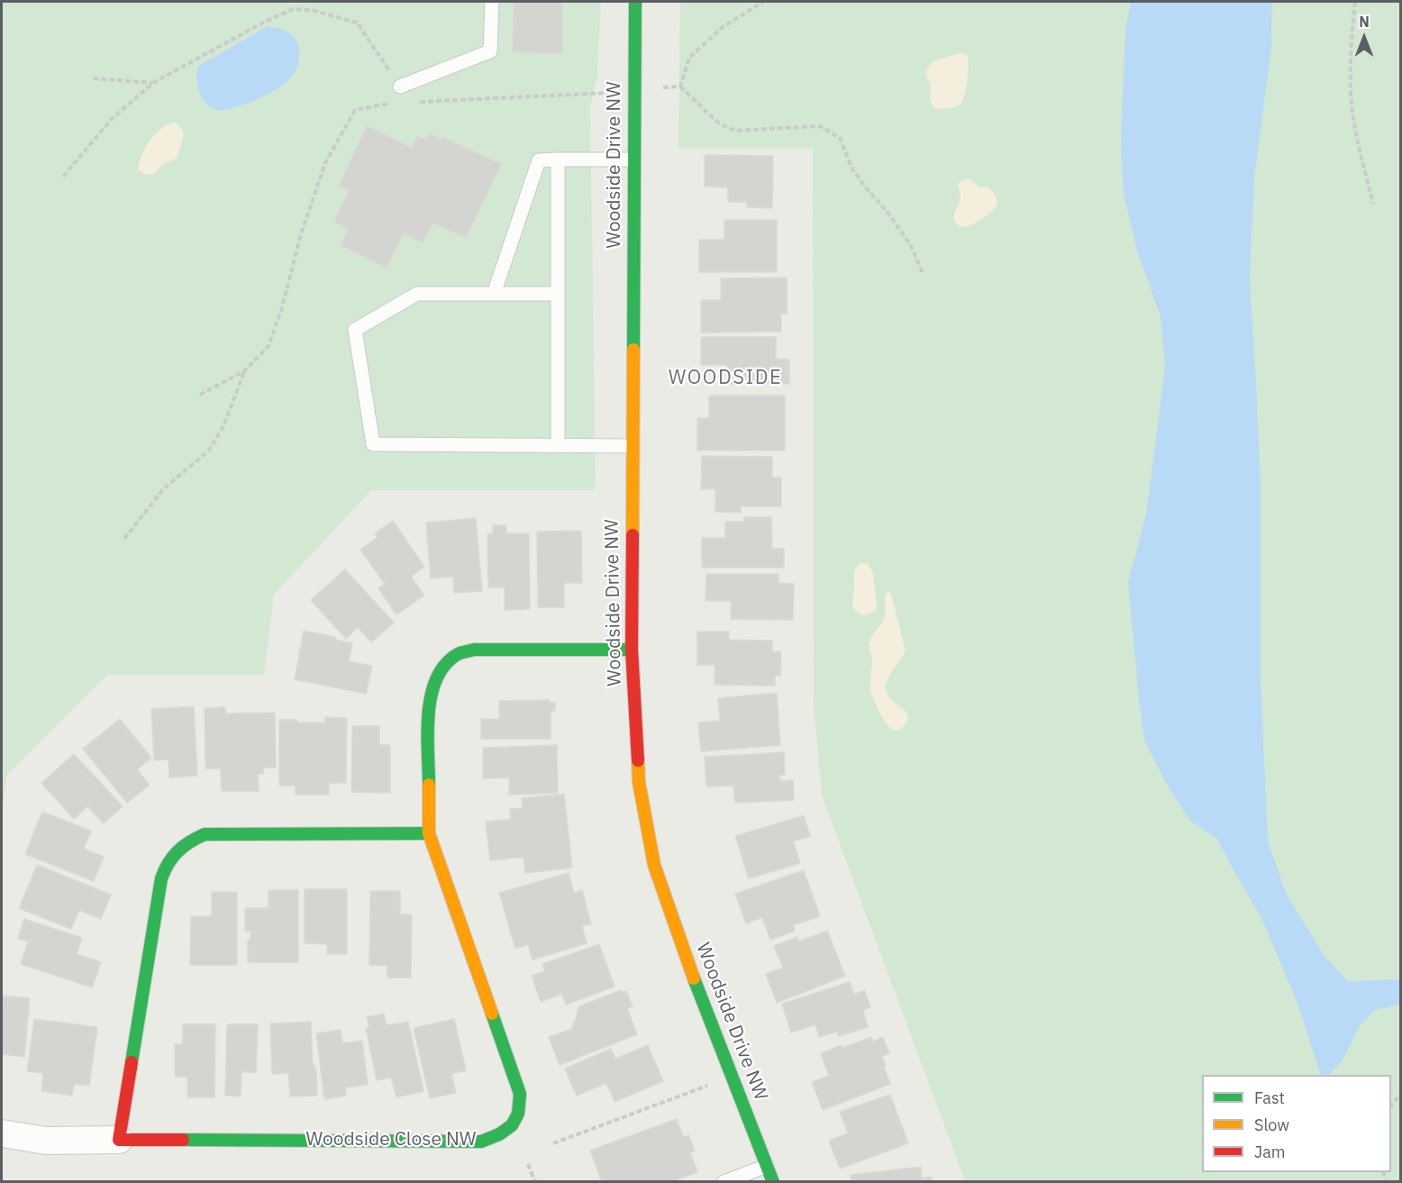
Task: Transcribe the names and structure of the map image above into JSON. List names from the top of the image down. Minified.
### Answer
{"streets":{"street":["Woodside Drive NW","Woodside Close NW"]},"crossings":[["Woodside Drive NW","Woodside Close NW"]],"districts":["WOODSIDE"],"legend":["Fast","Slow","Jam"],"north":"top"}
